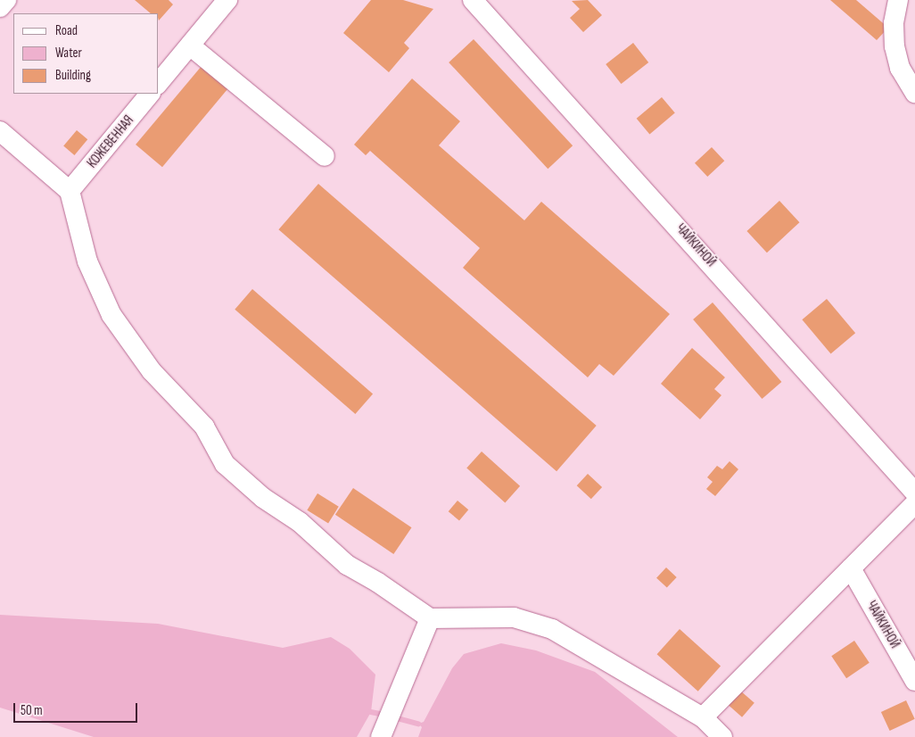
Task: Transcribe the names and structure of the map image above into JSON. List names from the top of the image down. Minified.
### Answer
{"streets":{"street":["КОЖЕВЕННАЯ","ЧАЙКИНОЙ"]},"legend":["Road","Water","Building"],"scale_bar":"50 m"}
